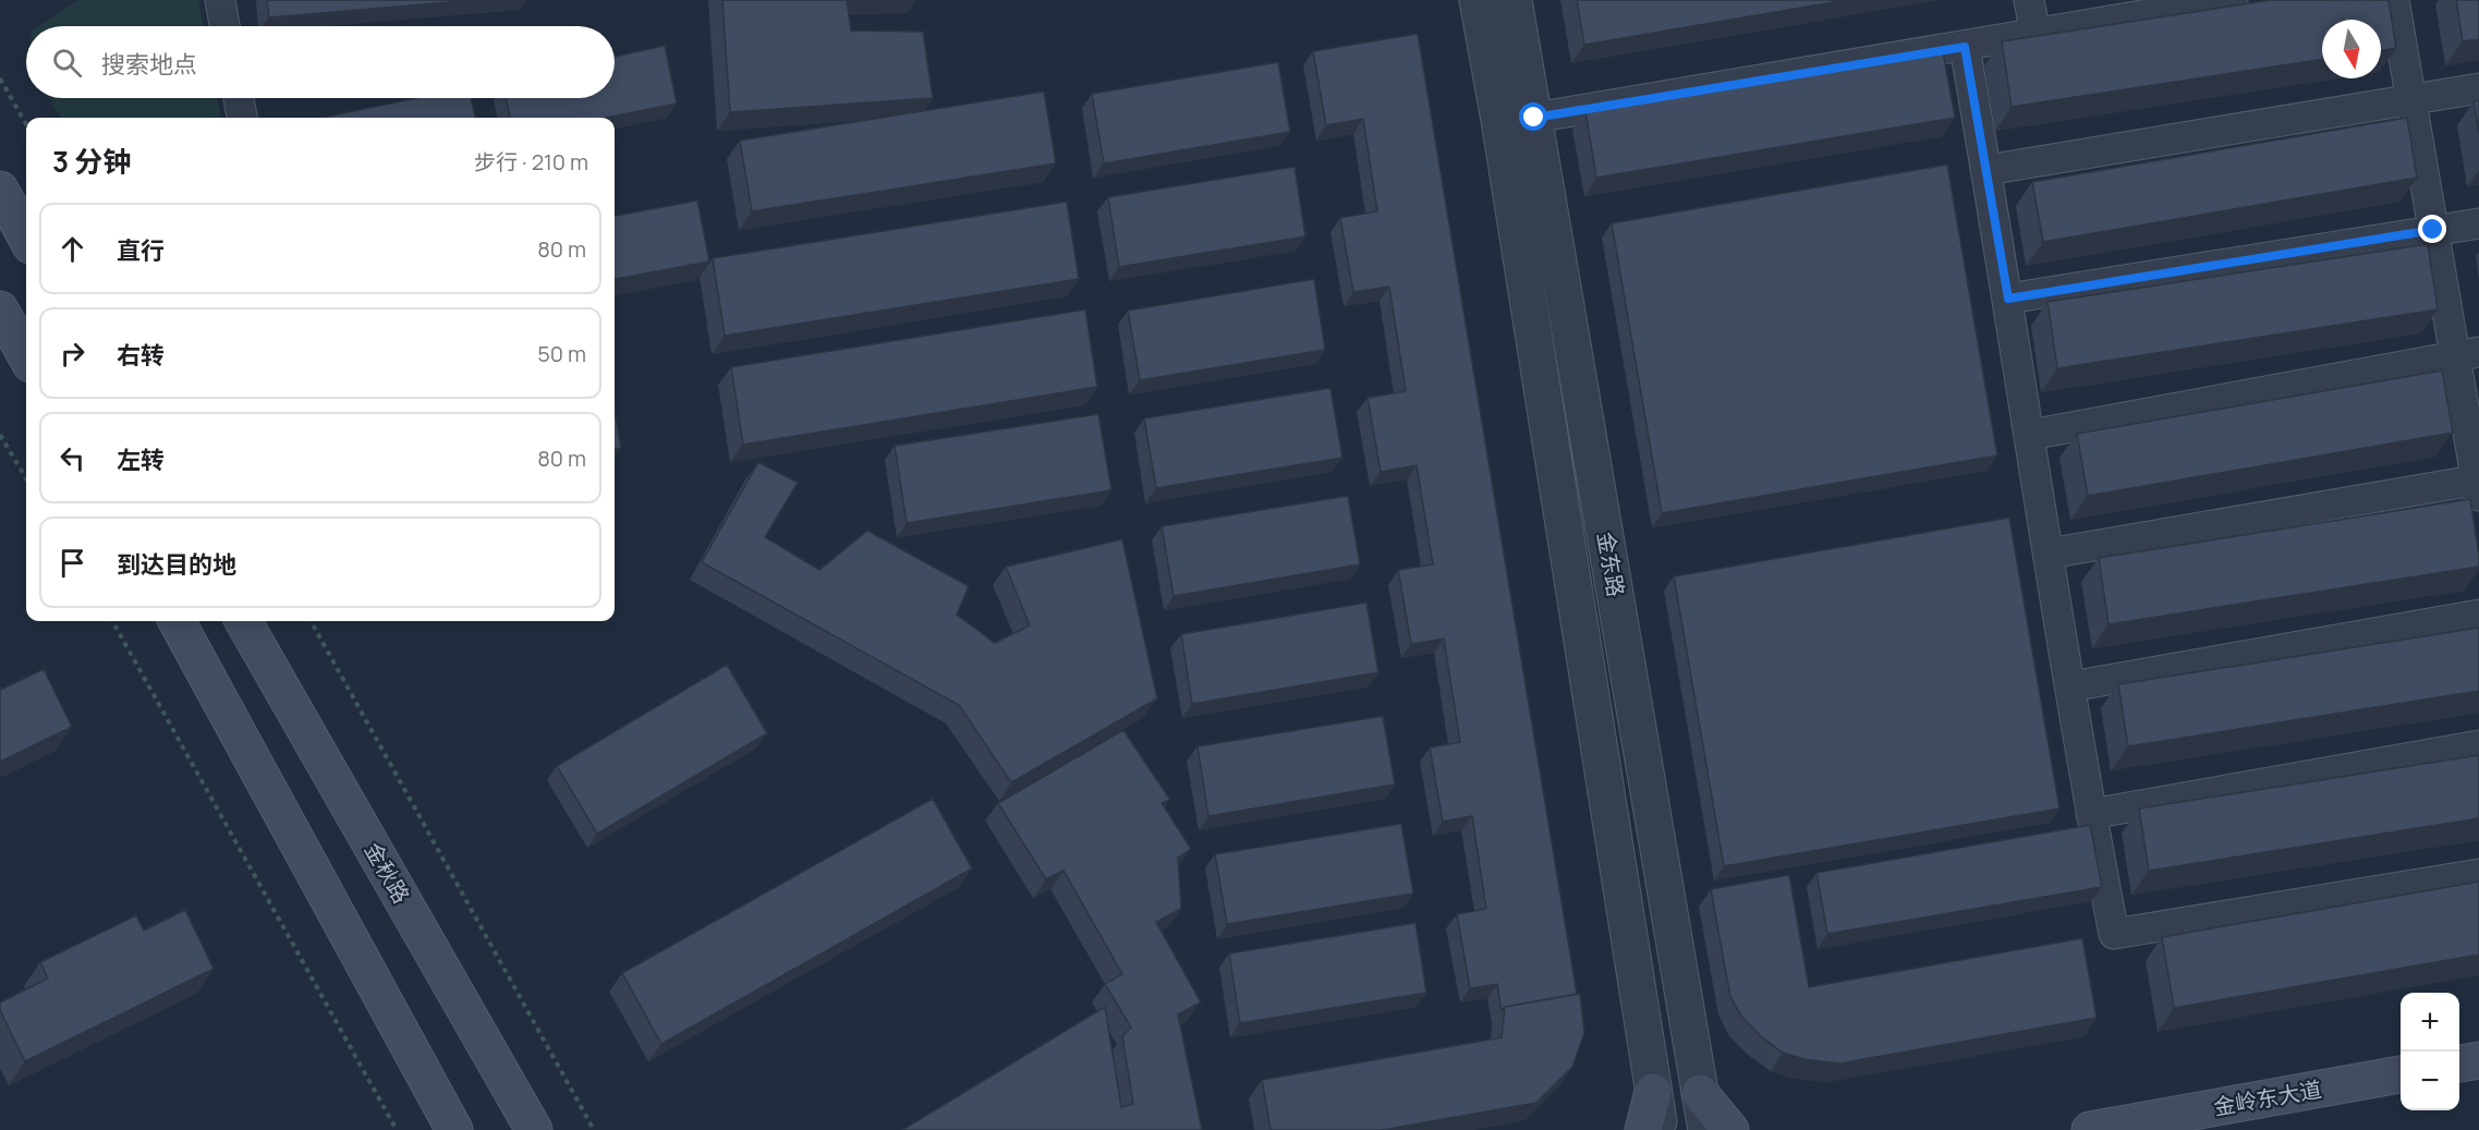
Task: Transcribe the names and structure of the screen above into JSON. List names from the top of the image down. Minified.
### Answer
{"streets":{"main road":["金秋路","金岭东大道"],"street":["金东路"]},"north":"bottom","page":{"search":"搜索地点","heading":["3 分钟","步行 · 210 m"],"list":[["直行","80 m"],["右转","50 m"],["左转","80 m"],"到达目的地"],"map_buttons":["+","−"]}}
